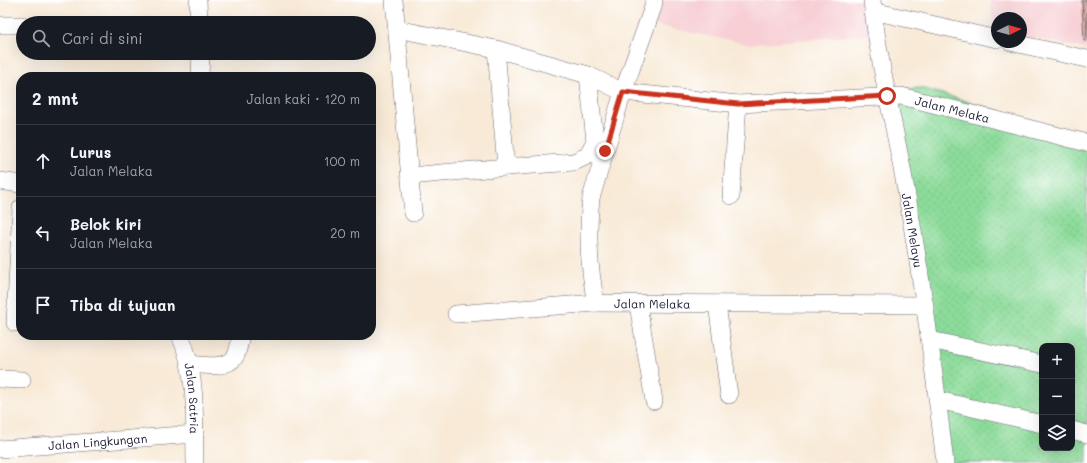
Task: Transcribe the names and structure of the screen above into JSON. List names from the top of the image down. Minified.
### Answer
{"streets":{"street":["Jalan Melaka","Jalan Melayu","Jalan Satria","Jalan Lingkungan"]},"crossings":[["Jalan Melaka","Jalan Melayu"],["Jalan Satria","Jalan Lingkungan"]],"north":"right","page":{"search":"Cari di sini","heading":["2 mnt","Jalan kaki · 120 m"],"list":[["Lurus","Jalan Melaka","100 m"],["Belok kiri","Jalan Melaka","20 m"],"Tiba di tujuan"],"map_buttons":["+","−"]}}
